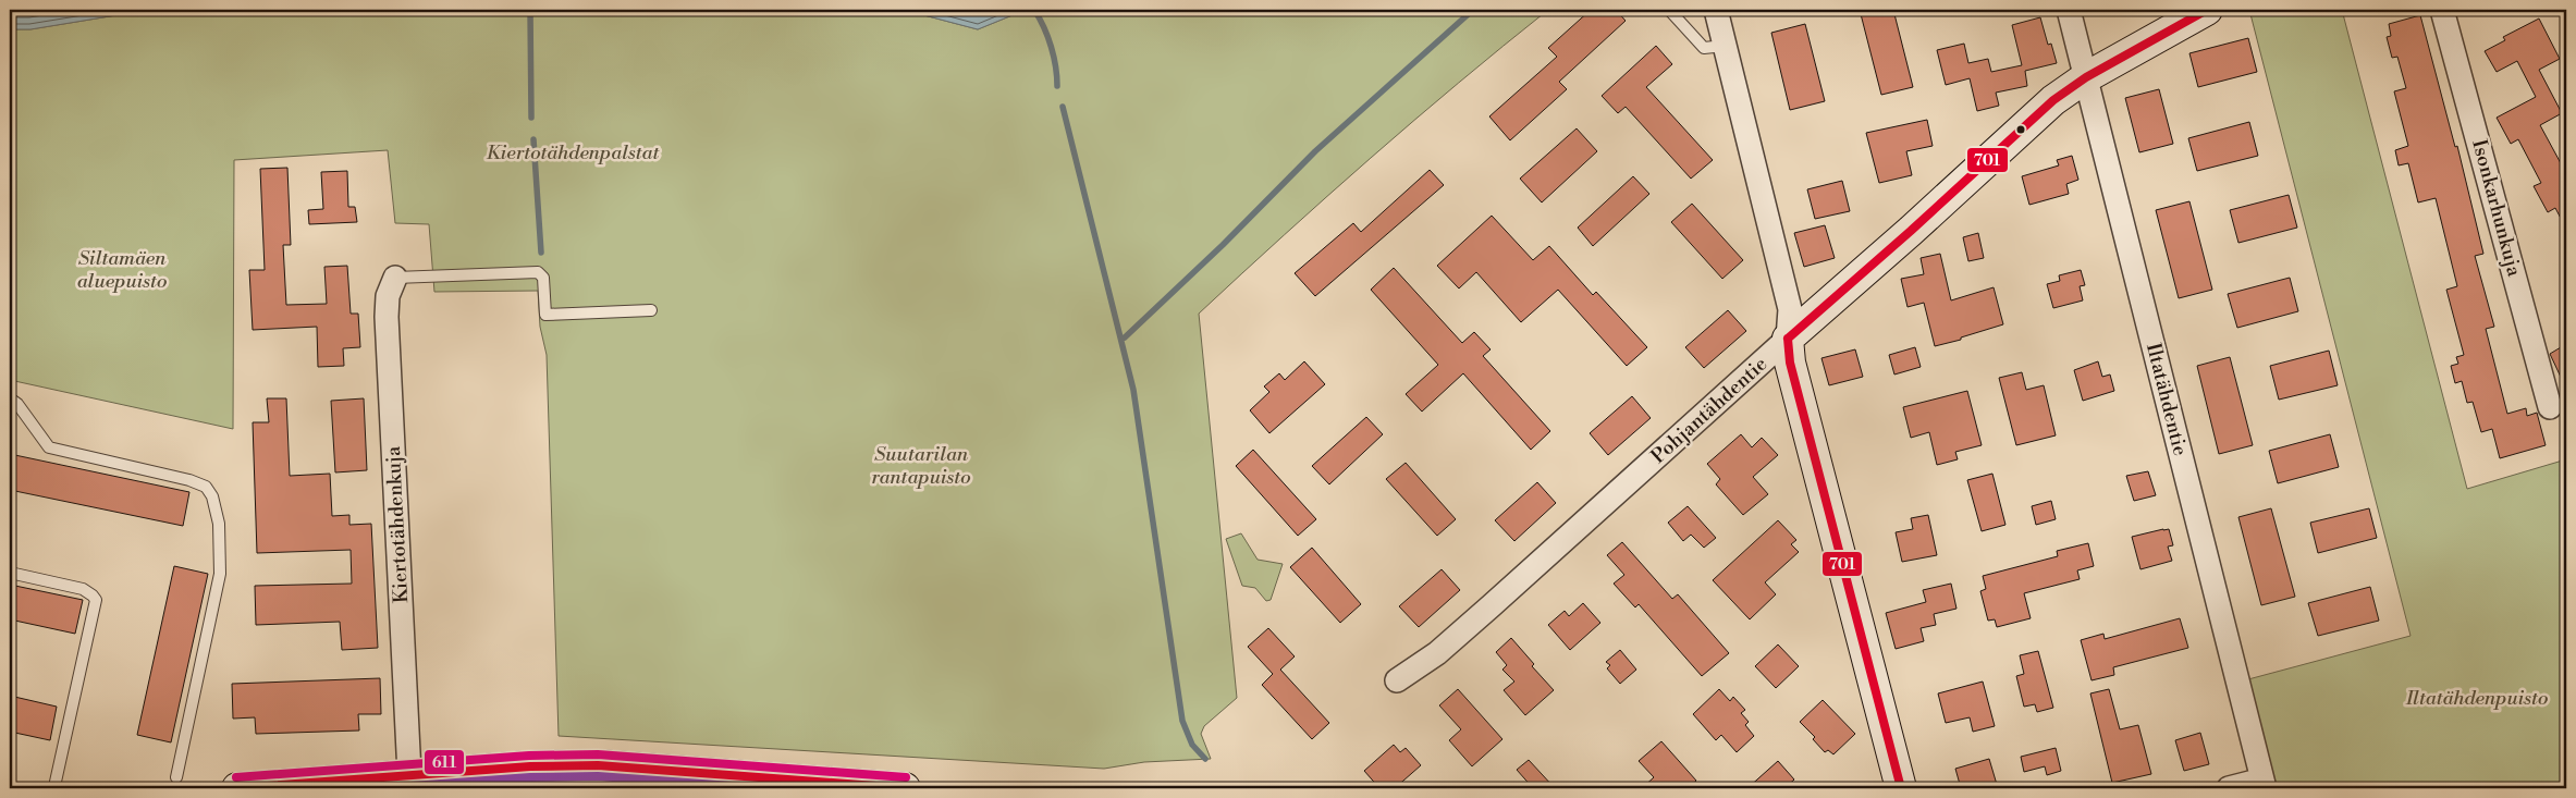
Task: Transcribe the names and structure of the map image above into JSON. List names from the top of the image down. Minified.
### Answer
{"streets":{"street":["Isonkarhunkuja","Iltatähdentie","Pohjantähdentie","Kiertotähdenkuja"]},"crossings":[["Iltatähdentie","Pohjantähdentie"]],"parks":["Kiertotähdenpalstat","Siltamäen aluepuisto","Suutarilan rantapuisto","Iltatähdenpuisto"],"lines":["transit line 701","transit line 611"]}
